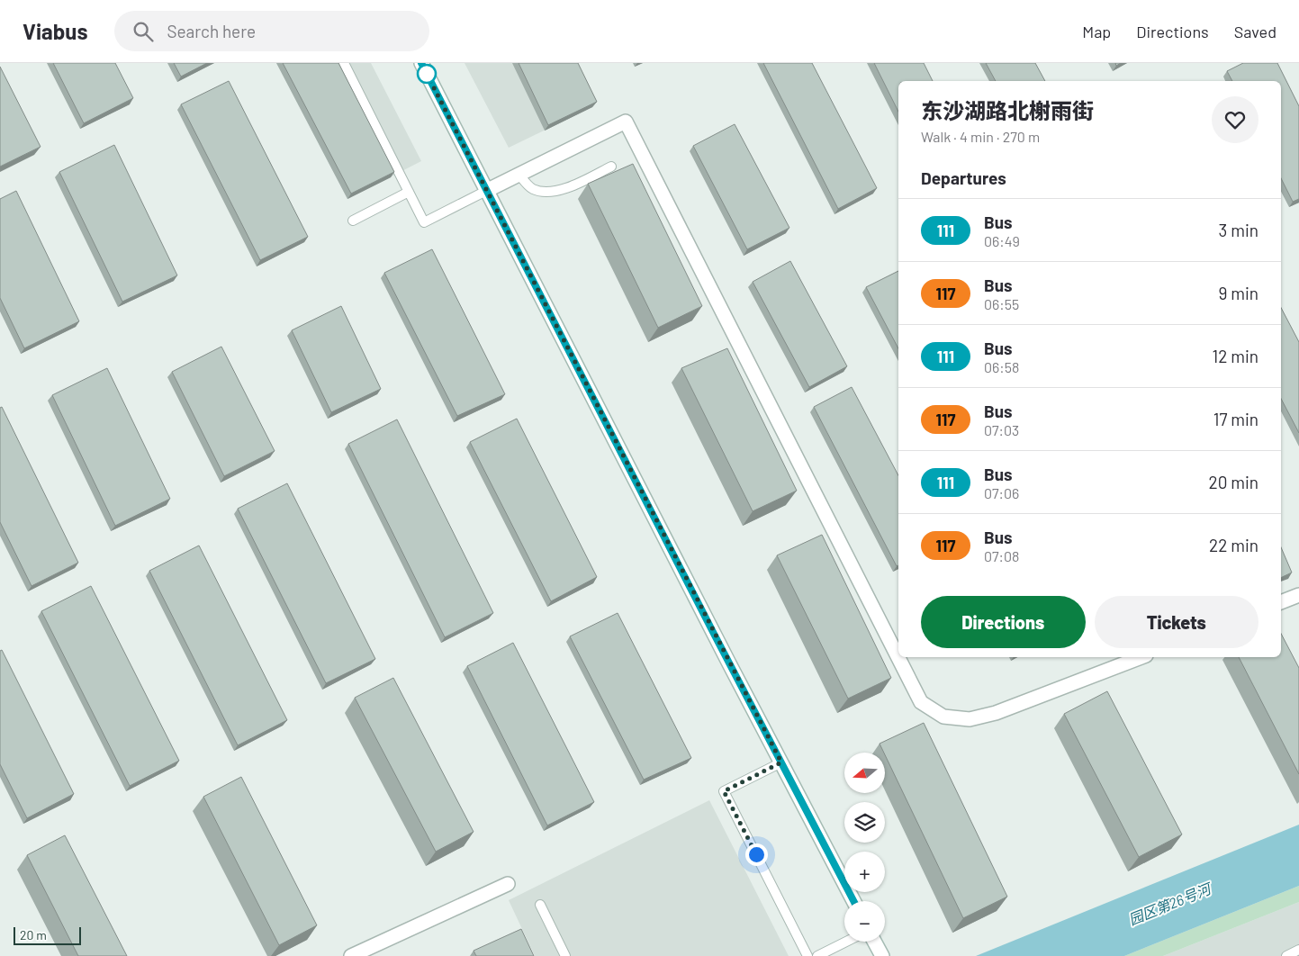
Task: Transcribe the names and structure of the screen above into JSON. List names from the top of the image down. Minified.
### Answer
{"water":["园区第26号河"],"lines":["bus line 111"],"scale_bar":"20 m","north":"left","page":{"header":"Viabus","search":"Search here","nav":["Map","Directions","Saved"],"heading":[["东沙湖路北榭雨街","Walk · 4 min · 270 m"],"Departures"],"list":[{"mark":"111","name":"Bus","note":"06:49","value":"3 min"},{"mark":"117","name":"Bus","note":"06:55","value":"9 min"},{"mark":"111","name":"Bus","note":"06:58","value":"12 min"},{"mark":"117","name":"Bus","note":"07:03","value":"17 min"},{"mark":"111","name":"Bus","note":"07:06","value":"20 min"},{"mark":"117","name":"Bus","note":"07:08","value":"22 min"}],"buttons":["Directions","Tickets"],"map_buttons":["+","−"],"scale":"20 m"}}
